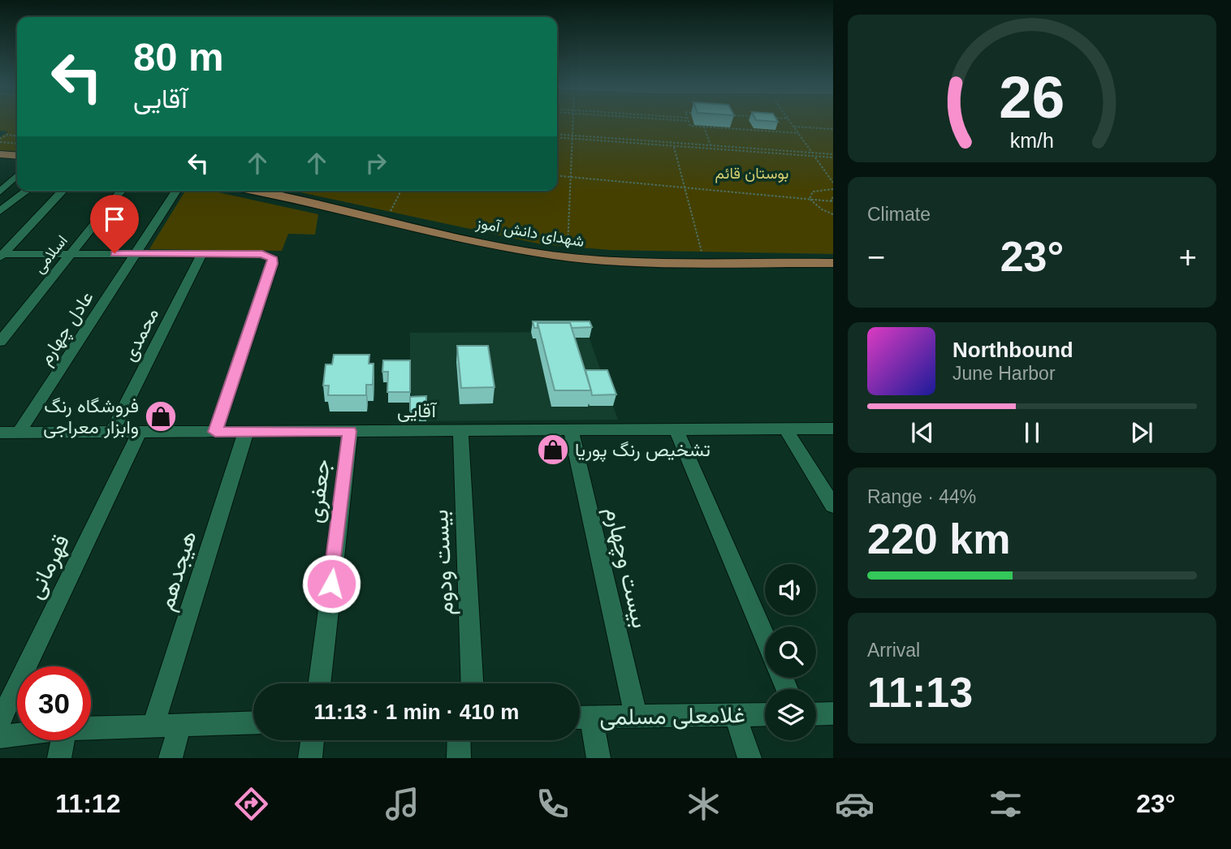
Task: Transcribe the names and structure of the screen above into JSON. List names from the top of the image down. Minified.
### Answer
{"streets":{"main road":["شهدای دانش آموز"],"street":["اسلامی","عادل چهارم","محمدی","آقایی","جعفری","بیست ودوم","قهرمانی","بیست وچهارم","هیجدهم","غلامعلی مسلمی"]},"crossings":[["عادل چهارم","آقایی"],["محمدی","آقایی"],["آقایی","جعفری"],["آقایی","بیست ودوم"],["آقایی","قهرمانی"],["آقایی","بیست وچهارم"],["آقایی","هیجدهم"],["بیست وچهارم","غلامعلی مسلمی"]],"parks":["بوستان قائم"],"places":{"shop":["فروشگاه رنگ وابزار معراجی","تشخیص رنگ پوریا"]},"page":{"turn":["80 m","آقایی"],"tile":["Climate",["Range · 44%","220 km"],["Arrival","11:13"]],"heat":["−","23°","+"],"song":["Northbound","June Harbor"],"limit":"30","trip":"11:13 · 1 min · 410 m","tabs":["11:12","23°"],"gauge":["26","km/h"]}}
